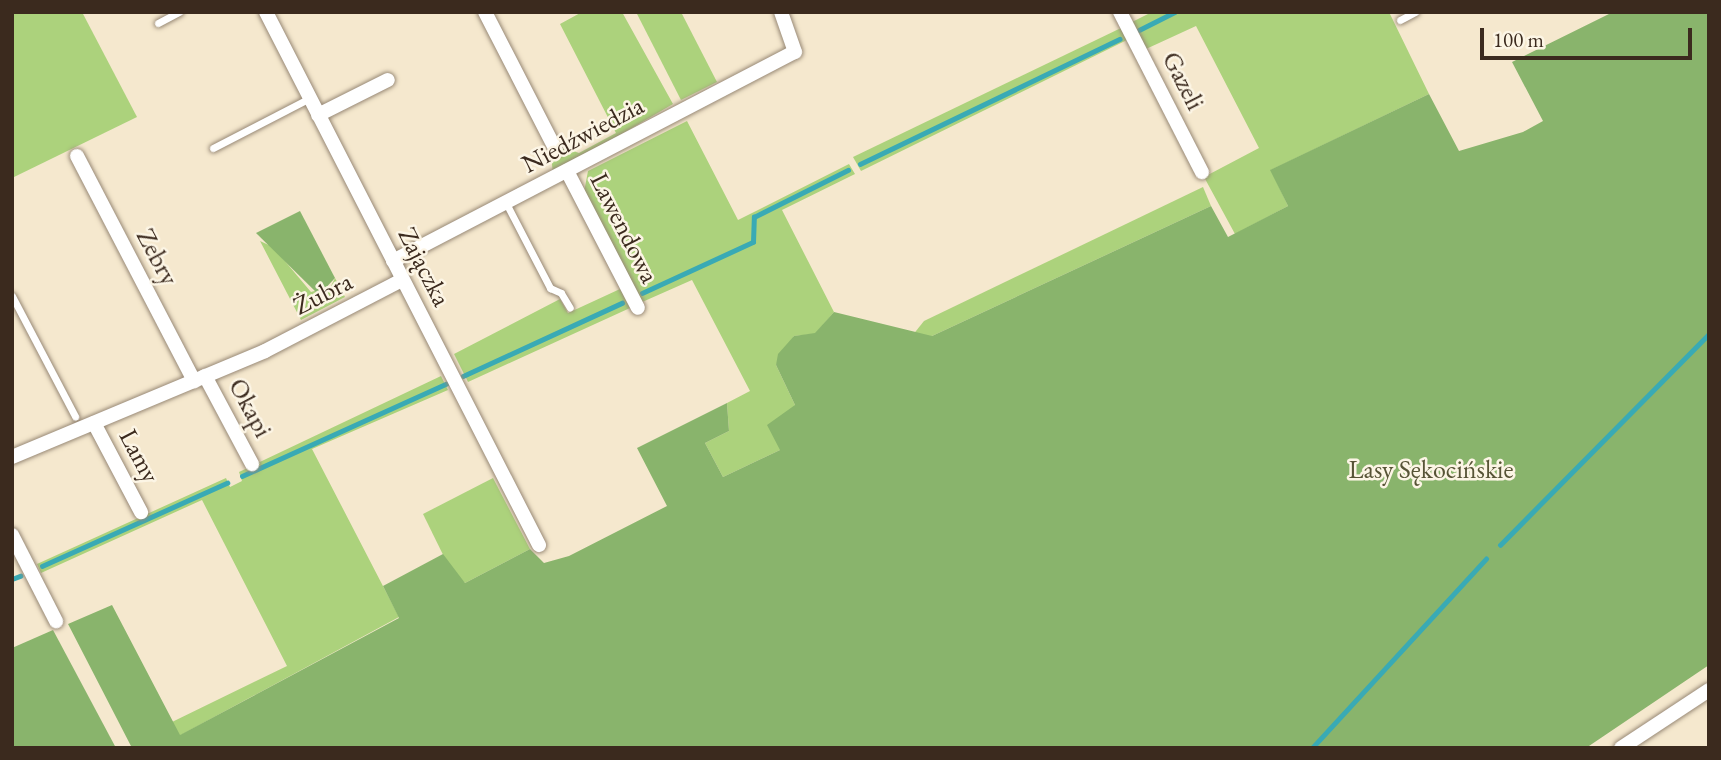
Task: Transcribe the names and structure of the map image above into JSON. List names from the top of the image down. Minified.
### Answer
{"streets":{"street":["Gazeli","Niedźwiedzia","Lawendowa","Zebry","Zajączka","Żubra","Okapi","Lamy"]},"crossings":[["Niedźwiedzia","Lawendowa"],["Niedźwiedzia","Zajączka"],["Zebry","Żubra"],["Zebry","Okapi"],["Zajączka","Żubra"],["Żubra","Okapi"]],"parks":["Lasy Sękocińskie"],"scale_bar":"100 m"}
